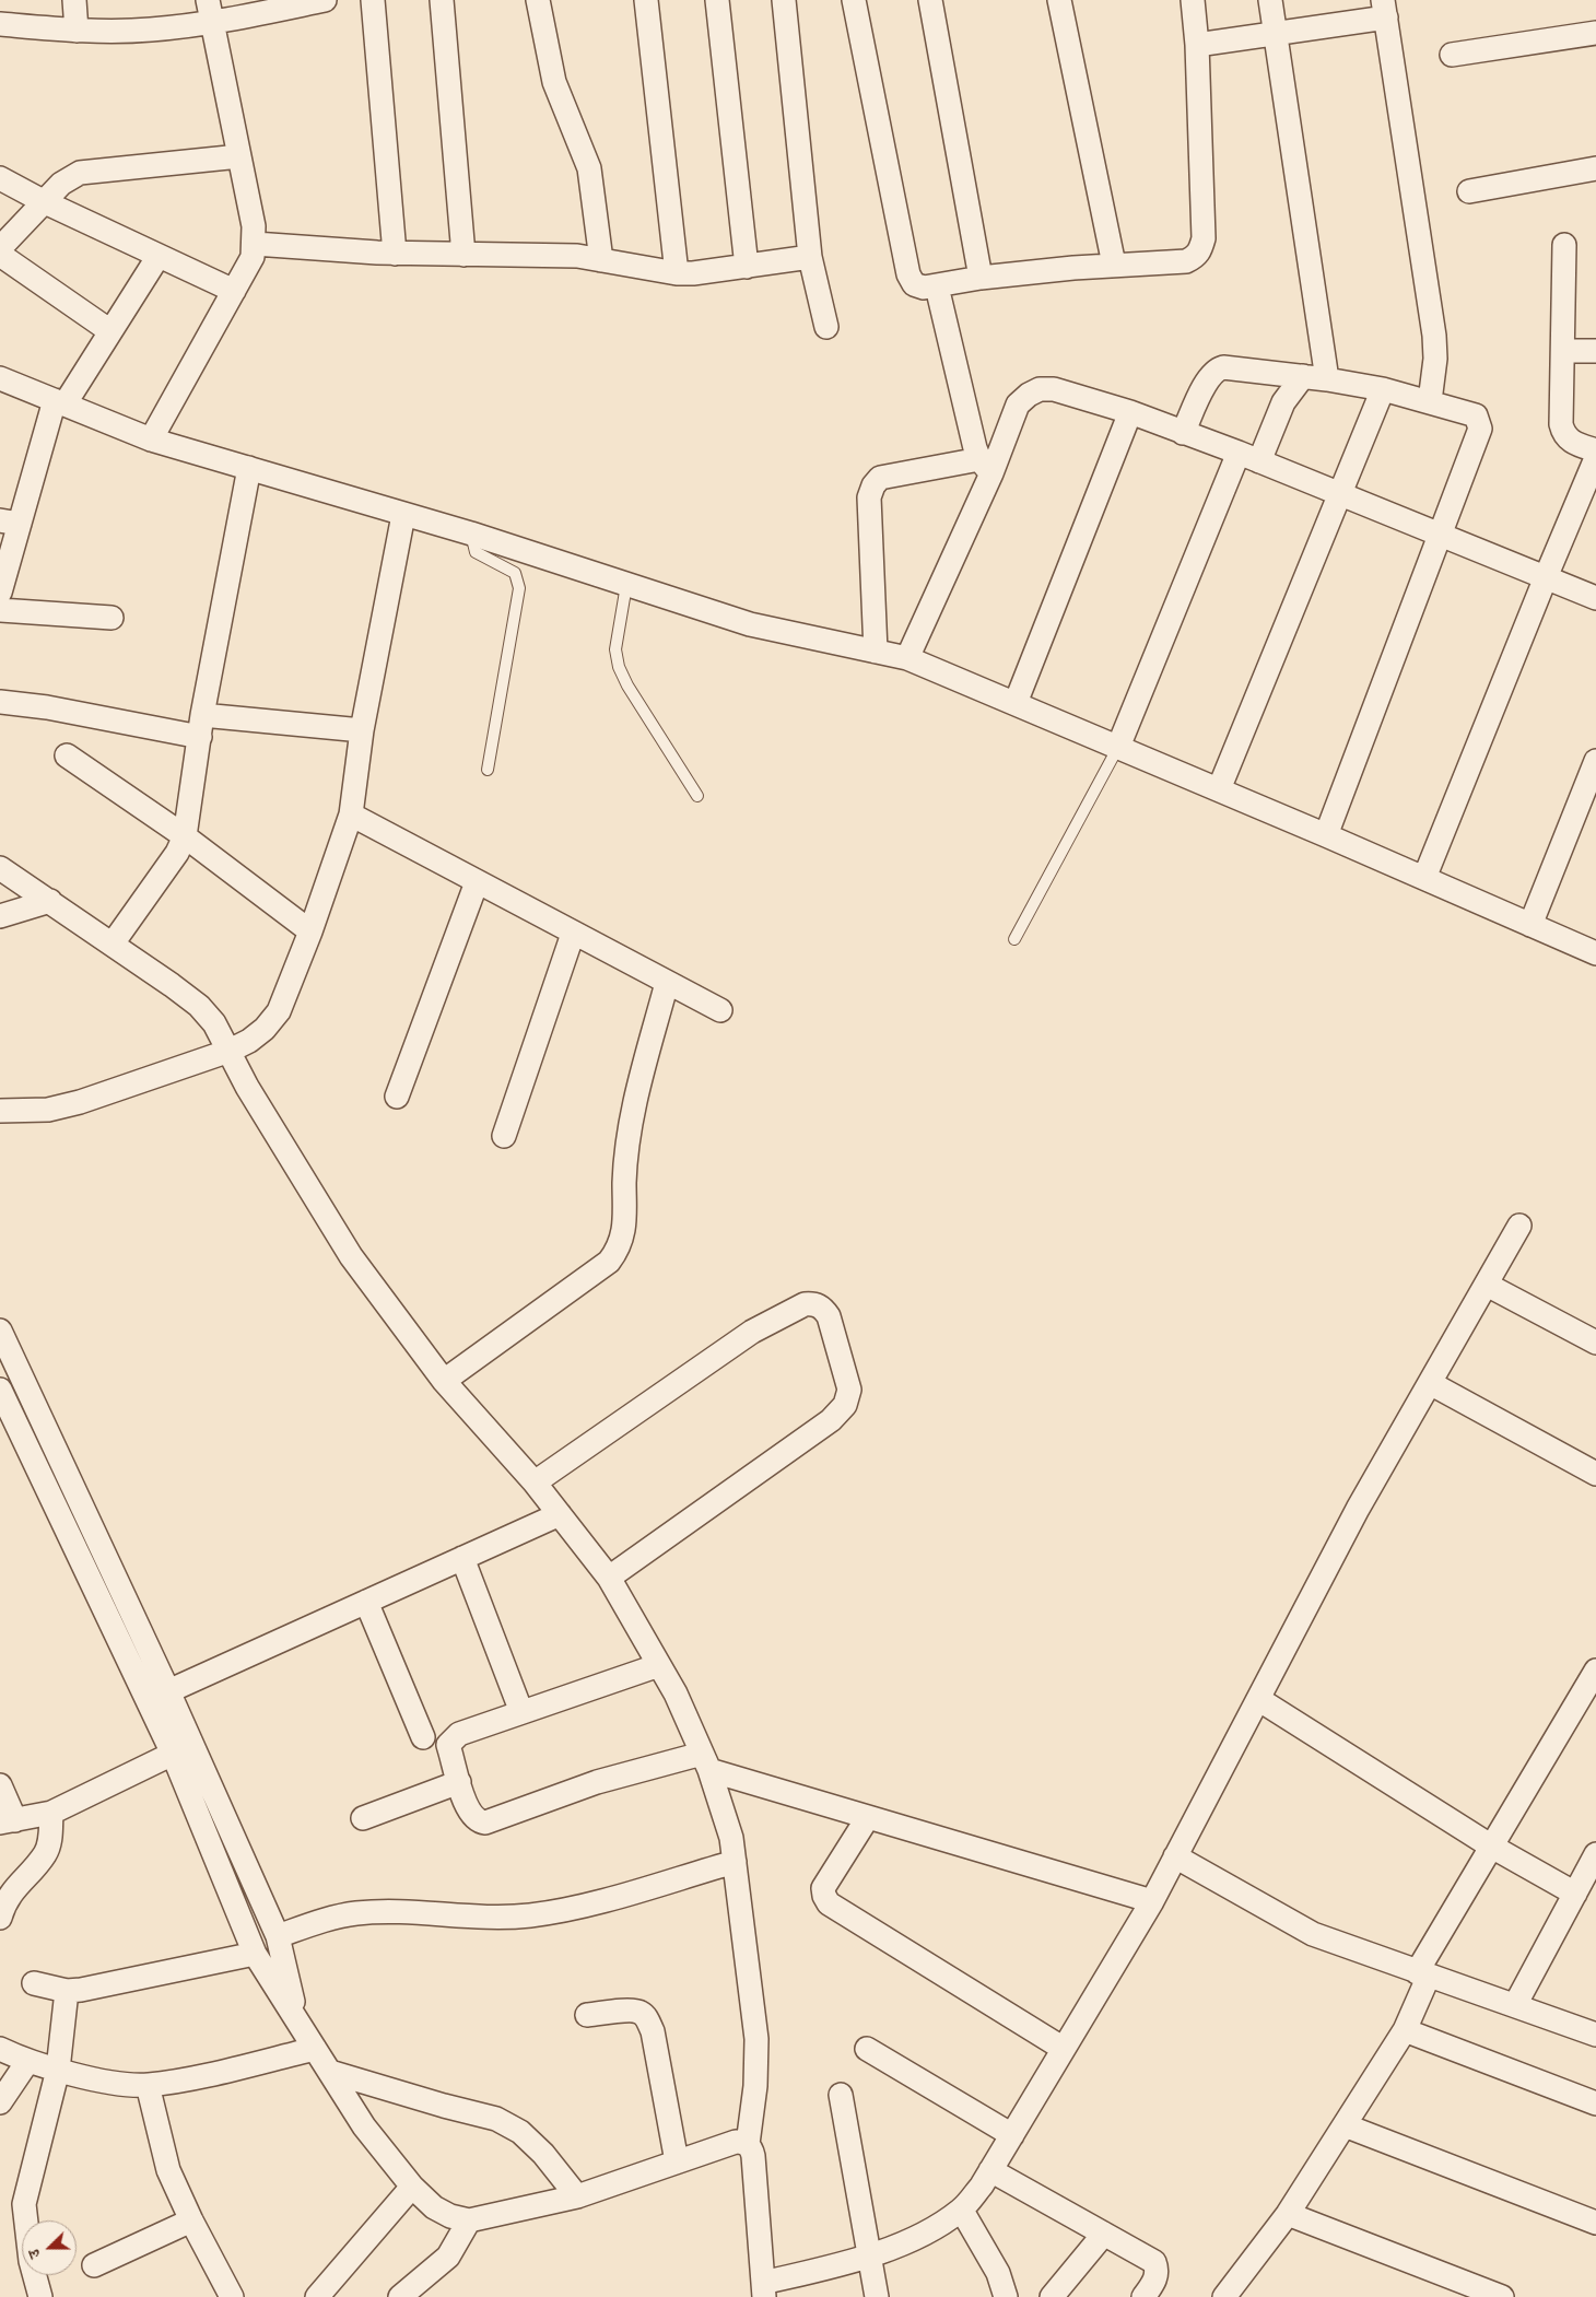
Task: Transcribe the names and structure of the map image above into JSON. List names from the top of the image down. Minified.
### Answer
{"north":"left"}
